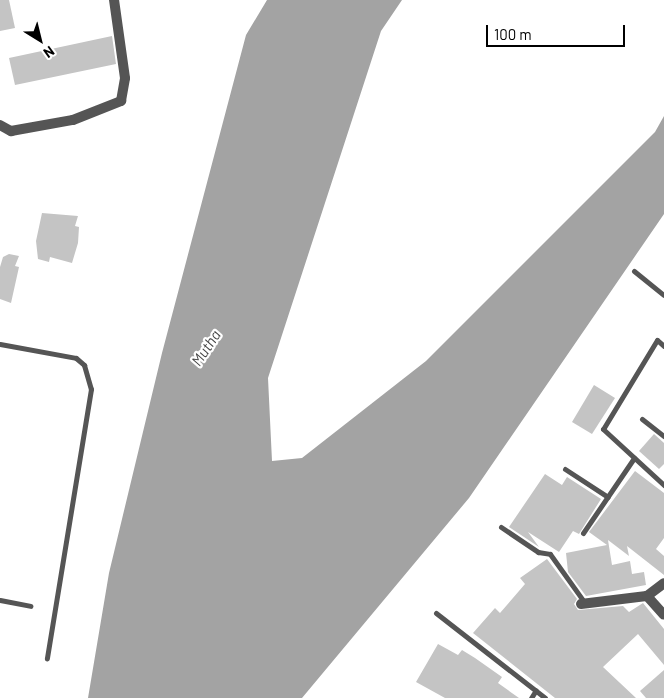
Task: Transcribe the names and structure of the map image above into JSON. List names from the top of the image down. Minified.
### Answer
{"water":["Mutha"],"scale_bar":"100 m","north":"bottom right"}
